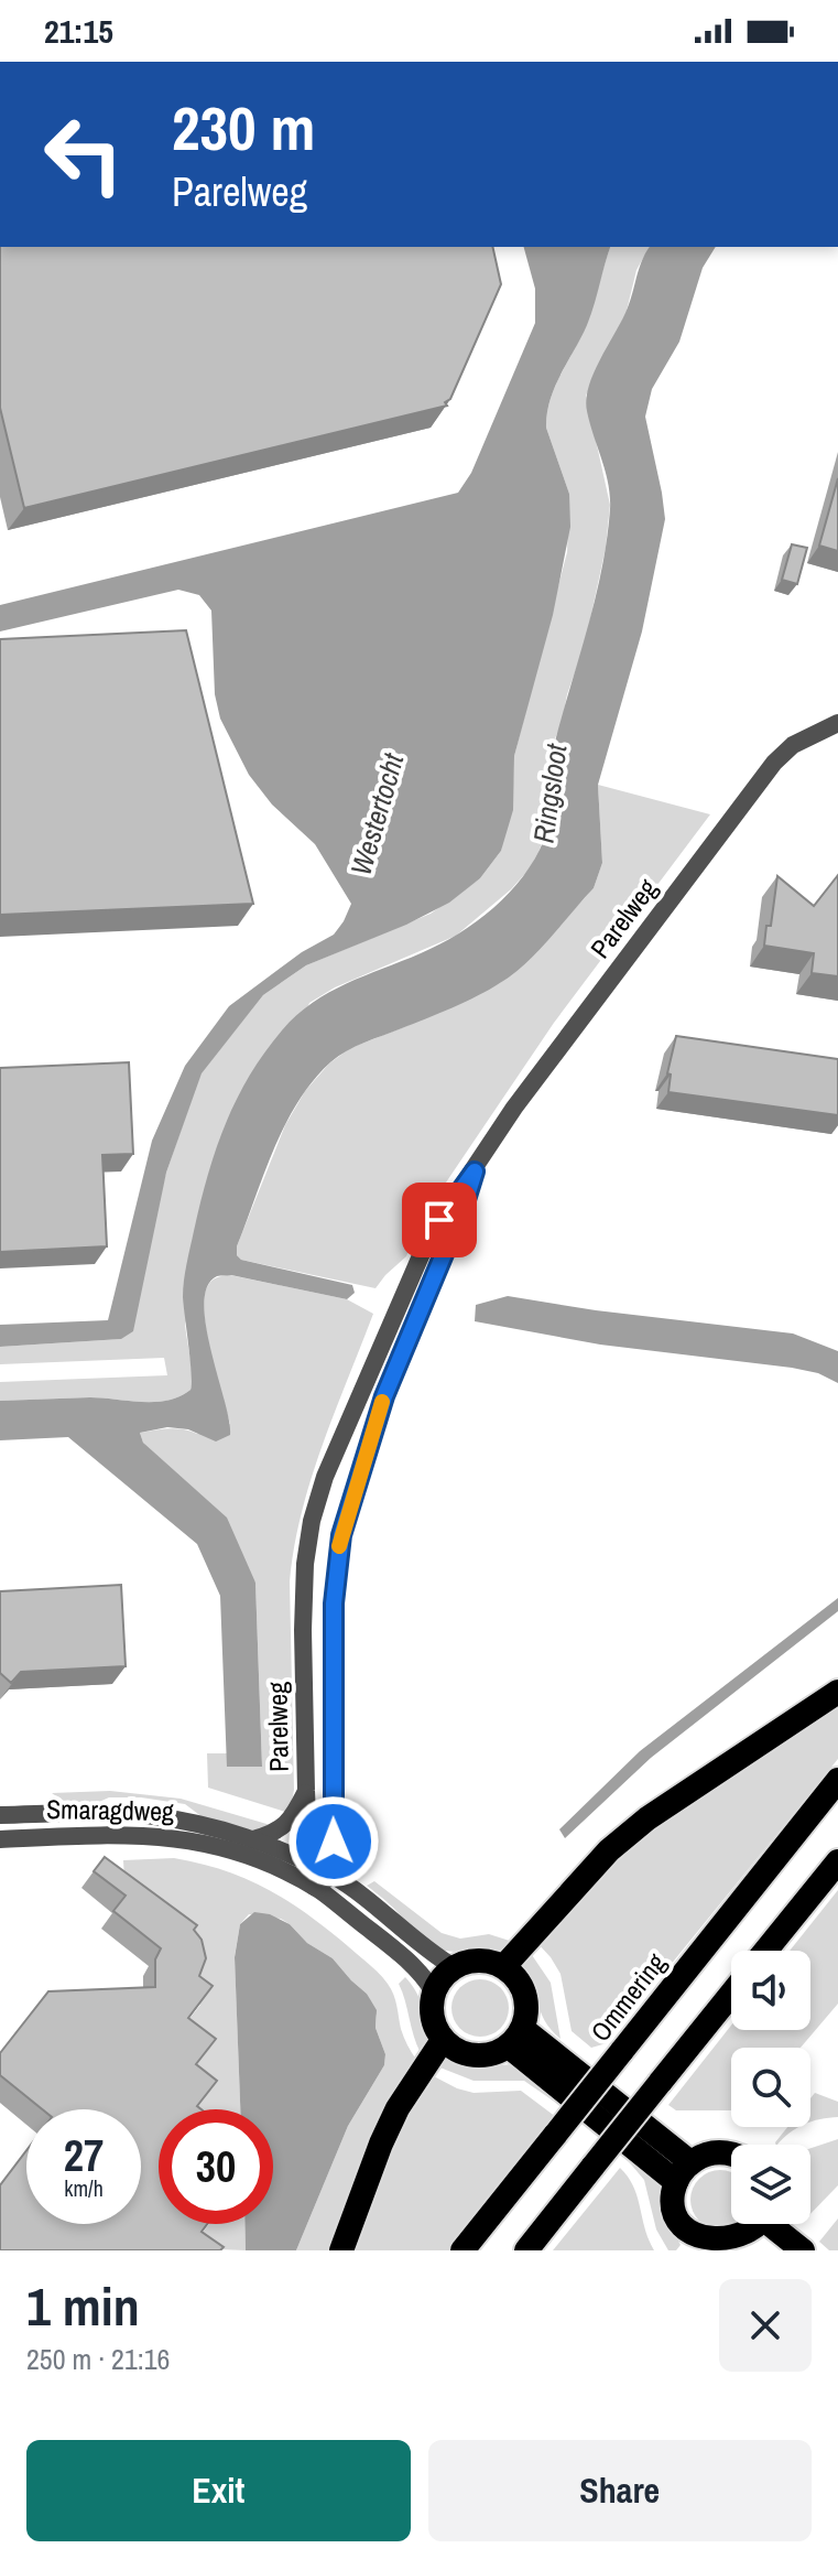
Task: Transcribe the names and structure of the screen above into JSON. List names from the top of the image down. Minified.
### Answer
{"streets":{"highway":["Ommering"],"street":["Parelweg","Smaragdweg"]},"crossings":[["Parelweg","Smaragdweg"]],"water":["Ringsloot","Westertocht"],"page":{"status":"21:15","turn":["230 m","Parelweg"],"speed":"27 km/h","limit":"30","heading":["1 min","250 m · 21:16"],"buttons":["Exit","Share"]}}
